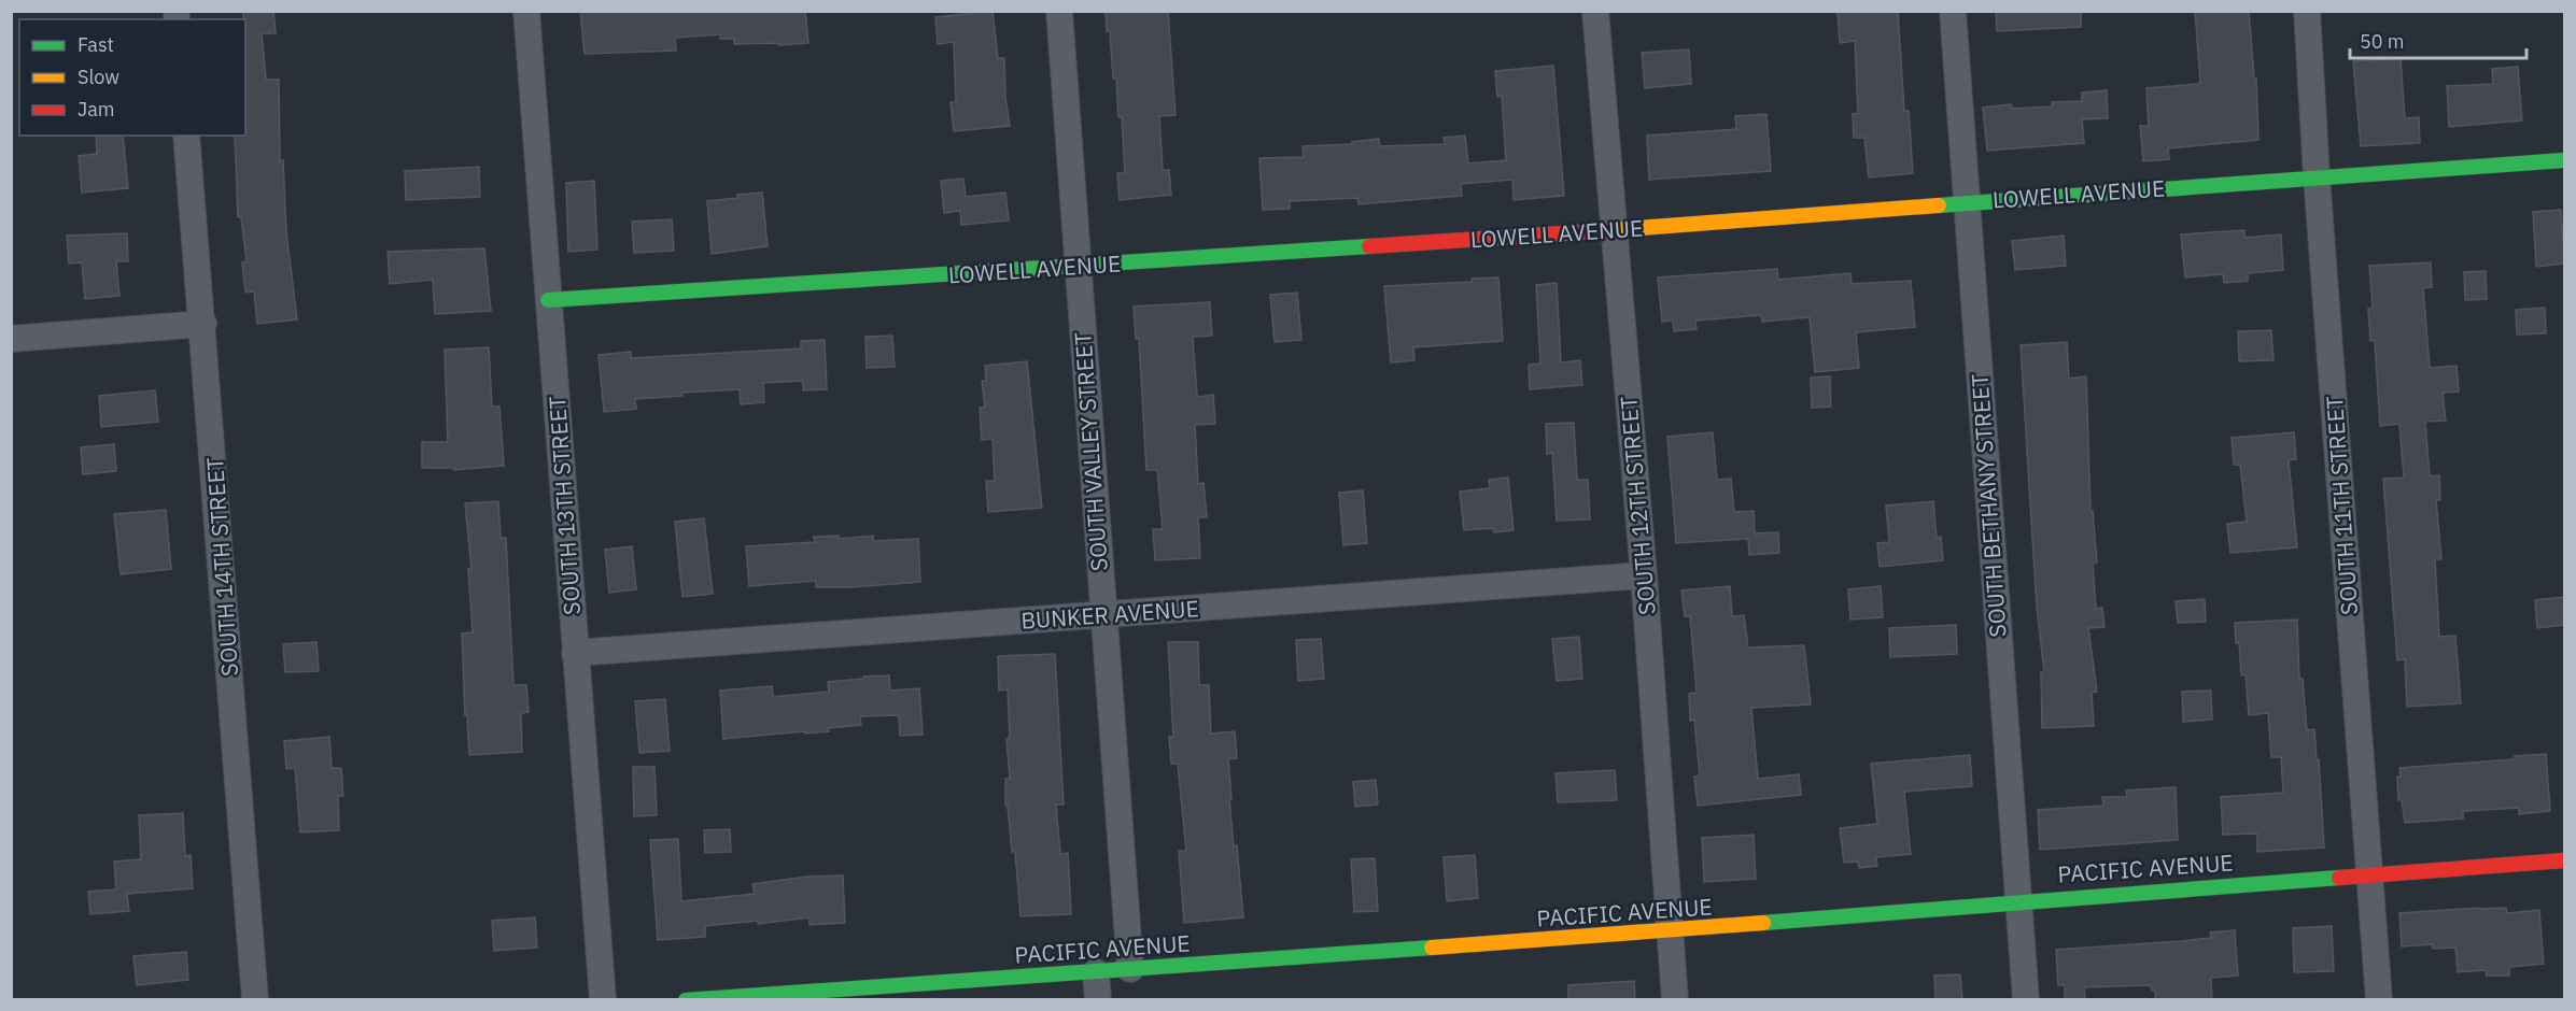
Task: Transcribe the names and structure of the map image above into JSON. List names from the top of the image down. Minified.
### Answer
{"streets":{"street":["LOWELL AVENUE","SOUTH VALLEY STREET","SOUTH 13TH STREET","SOUTH 12TH STREET","SOUTH BETHANY STREET","SOUTH 11TH STREET","SOUTH 14TH STREET","BUNKER AVENUE","PACIFIC AVENUE"]},"crossings":[["LOWELL AVENUE","SOUTH VALLEY STREET"],["LOWELL AVENUE","SOUTH 13TH STREET"],["LOWELL AVENUE","SOUTH 12TH STREET"],["LOWELL AVENUE","SOUTH BETHANY STREET"],["LOWELL AVENUE","SOUTH 11TH STREET"],["SOUTH VALLEY STREET","BUNKER AVENUE"],["SOUTH VALLEY STREET","PACIFIC AVENUE"],["SOUTH 13TH STREET","BUNKER AVENUE"],["SOUTH 12TH STREET","BUNKER AVENUE"],["SOUTH 12TH STREET","PACIFIC AVENUE"],["SOUTH BETHANY STREET","PACIFIC AVENUE"],["SOUTH 11TH STREET","PACIFIC AVENUE"]],"legend":["Fast","Slow","Jam"],"scale_bar":"50 m"}
